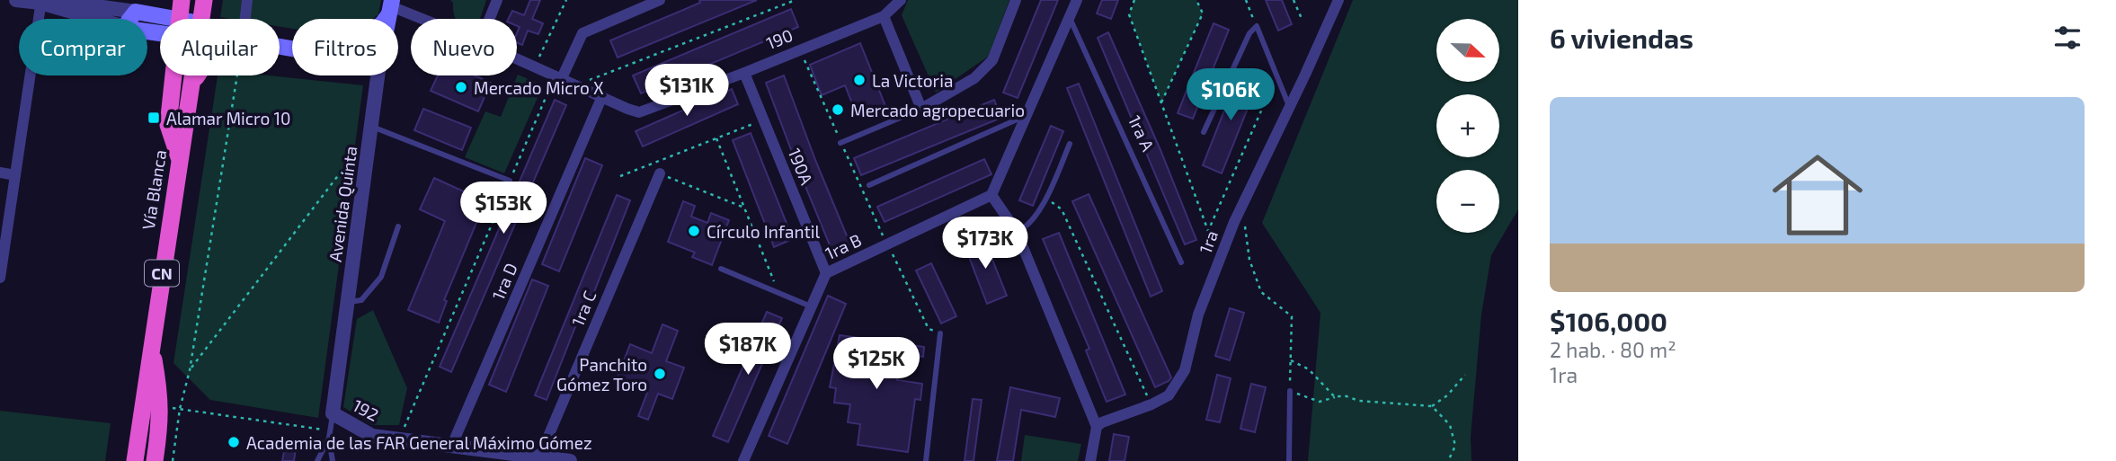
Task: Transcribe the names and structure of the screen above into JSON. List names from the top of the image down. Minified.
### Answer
{"streets":{"highway":["Vía Blanca","CN"],"street":["190","190A","Avenida Quinta","1ra","1ra B","1ra D","1ra C","192"],"lane":["1ra A"]},"crossings":[["190","190A"],["190","1ra D"],["190A","1ra B"],["Avenida Quinta","192"],["1ra D","192"],["1ra C","192"]],"places":{"other":["La Victoria","Mercado Micro X","Mercado agropecuario","Círculo Infantil","Panchito Gómez Toro","Academia de las FAR General Máximo Gómez"],"transit":["Alamar Micro 10"]},"north":"right","page":{"heading":"6 viviendas","map_buttons":["+","−"],"chip":["Comprar","Alquilar","Filtros","Nuevo"],"price":["$131K","$106K","$153K","$173K","$187K","$125K"],"list":[{"name":"$106,000","note":"2 hab. · 80 m² · 1ra"}]}}
